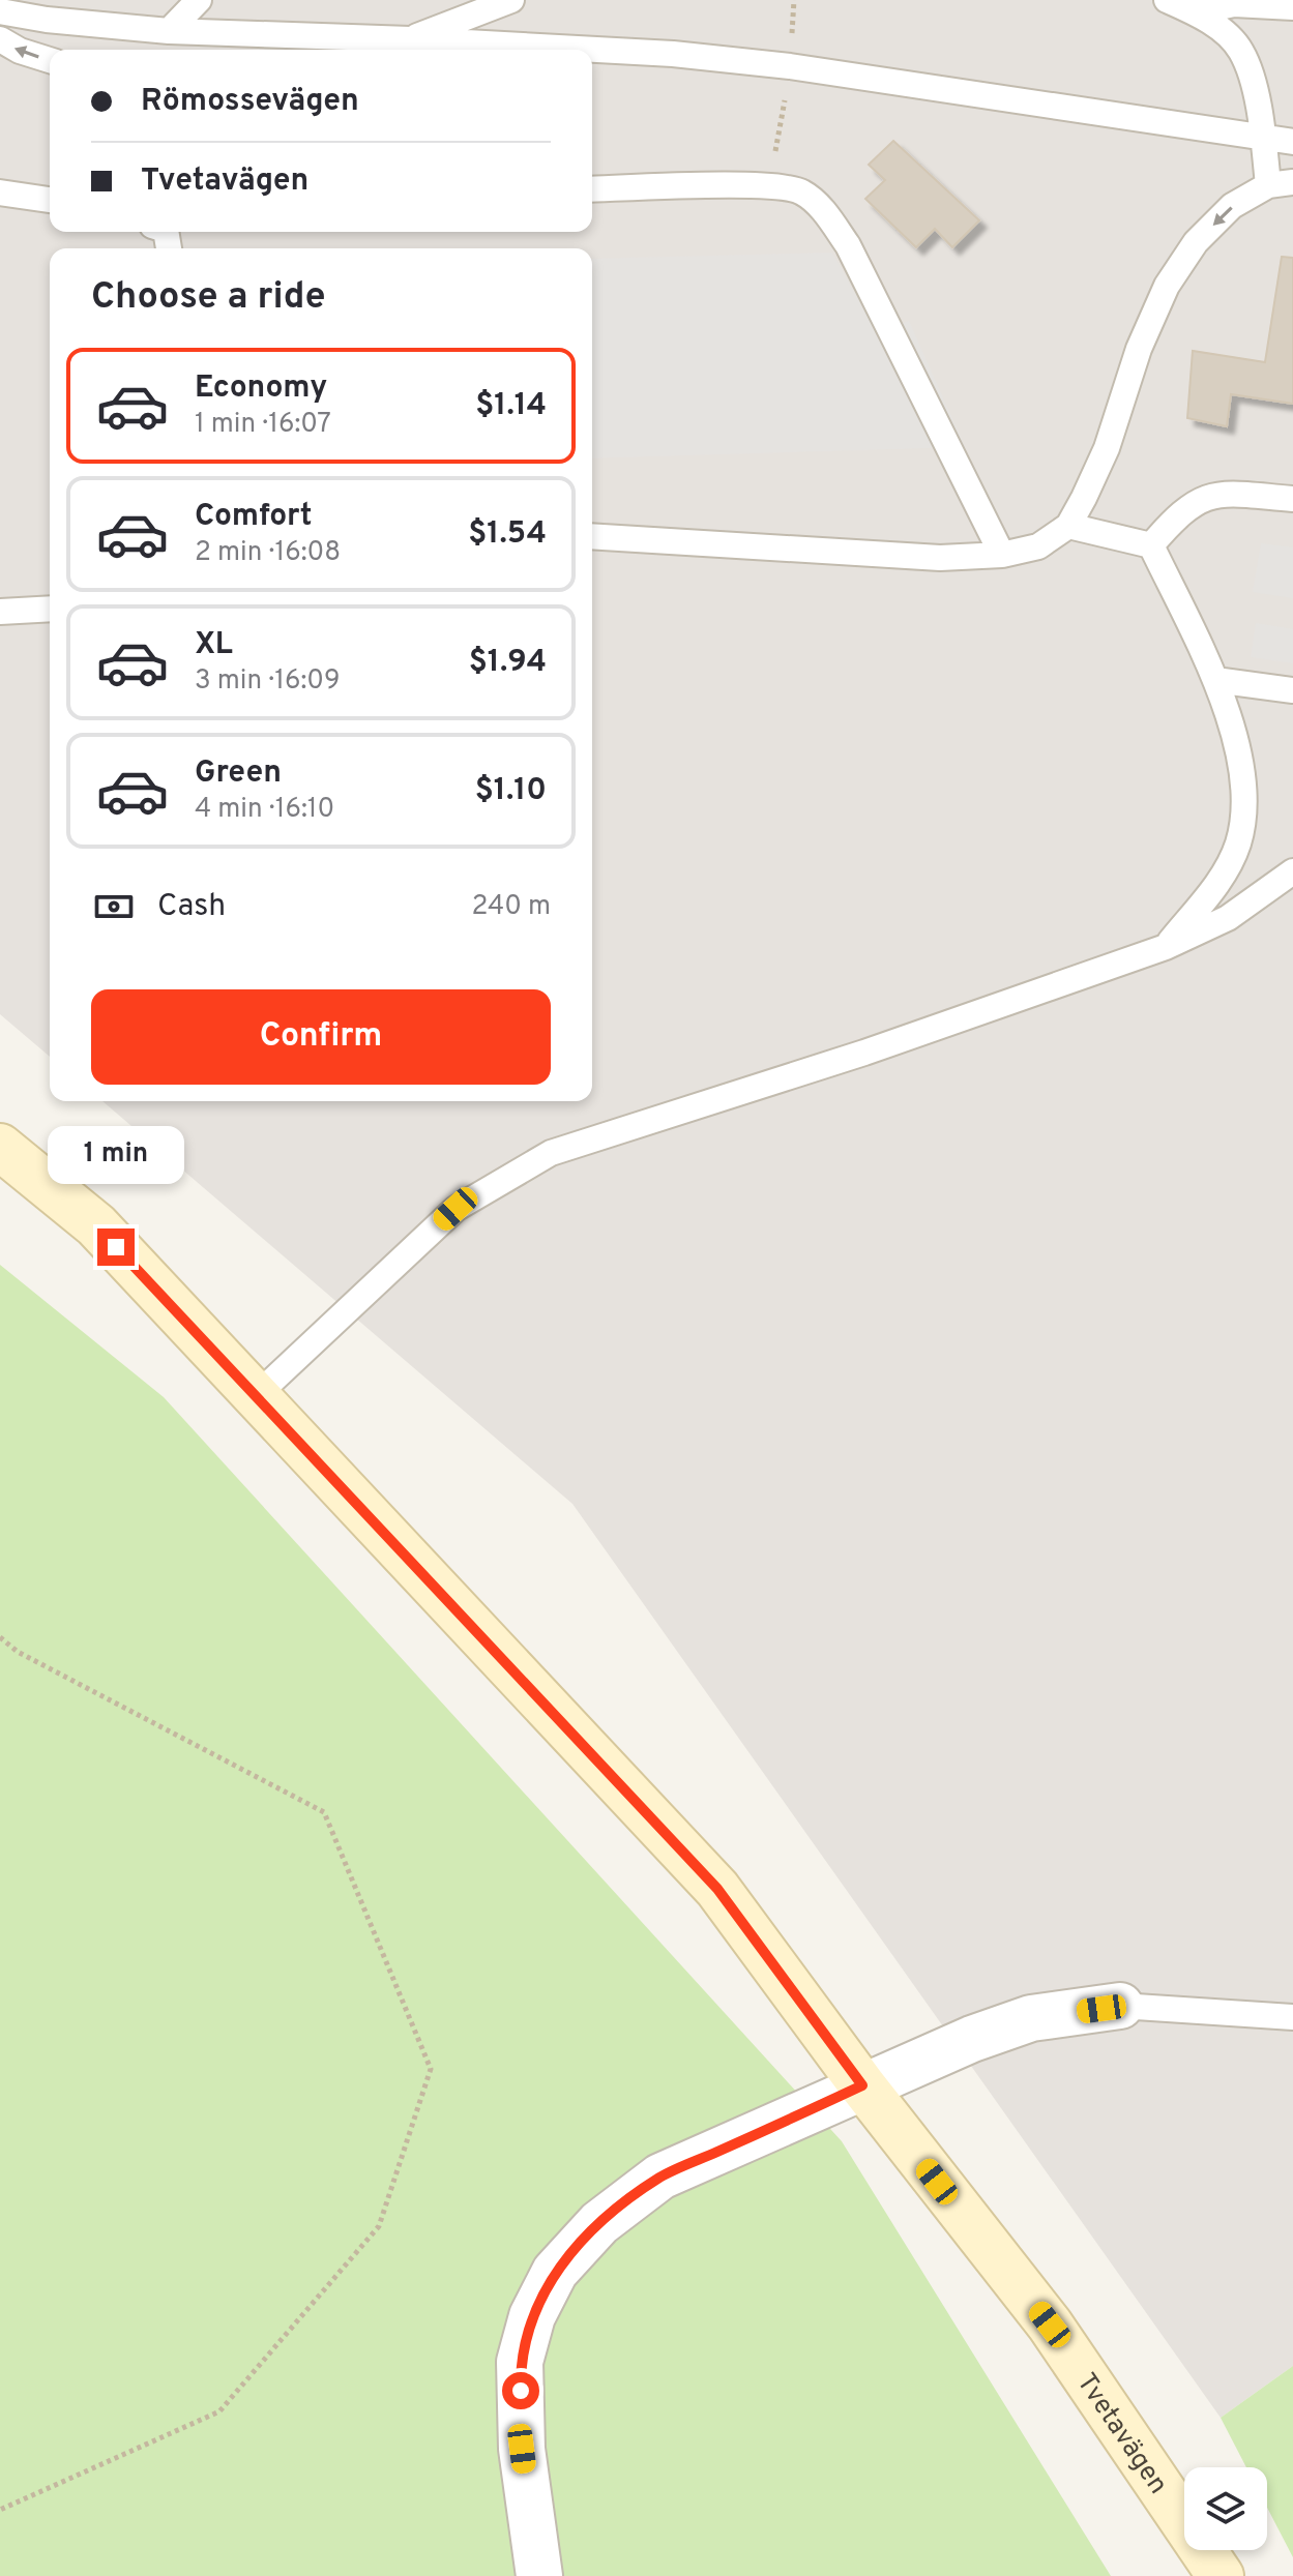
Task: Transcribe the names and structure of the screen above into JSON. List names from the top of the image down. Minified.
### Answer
{"streets":{"main road":["Tvetavägen"]},"page":{"banner":["Römossevägen","Tvetavägen"],"heading":"Choose a ride","list":[{"name":"Economy","note":"1 min · 16:07","value":"$1.14"},{"name":"Comfort","note":"2 min · 16:08","value":"$1.54"},{"name":"XL","note":"3 min · 16:09","value":"$1.94"},{"name":"Green","note":"4 min · 16:10","value":"$1.10"}],"pay":["Cash","240 m"],"buttons":"Confirm","bubble":"1 min"}}
